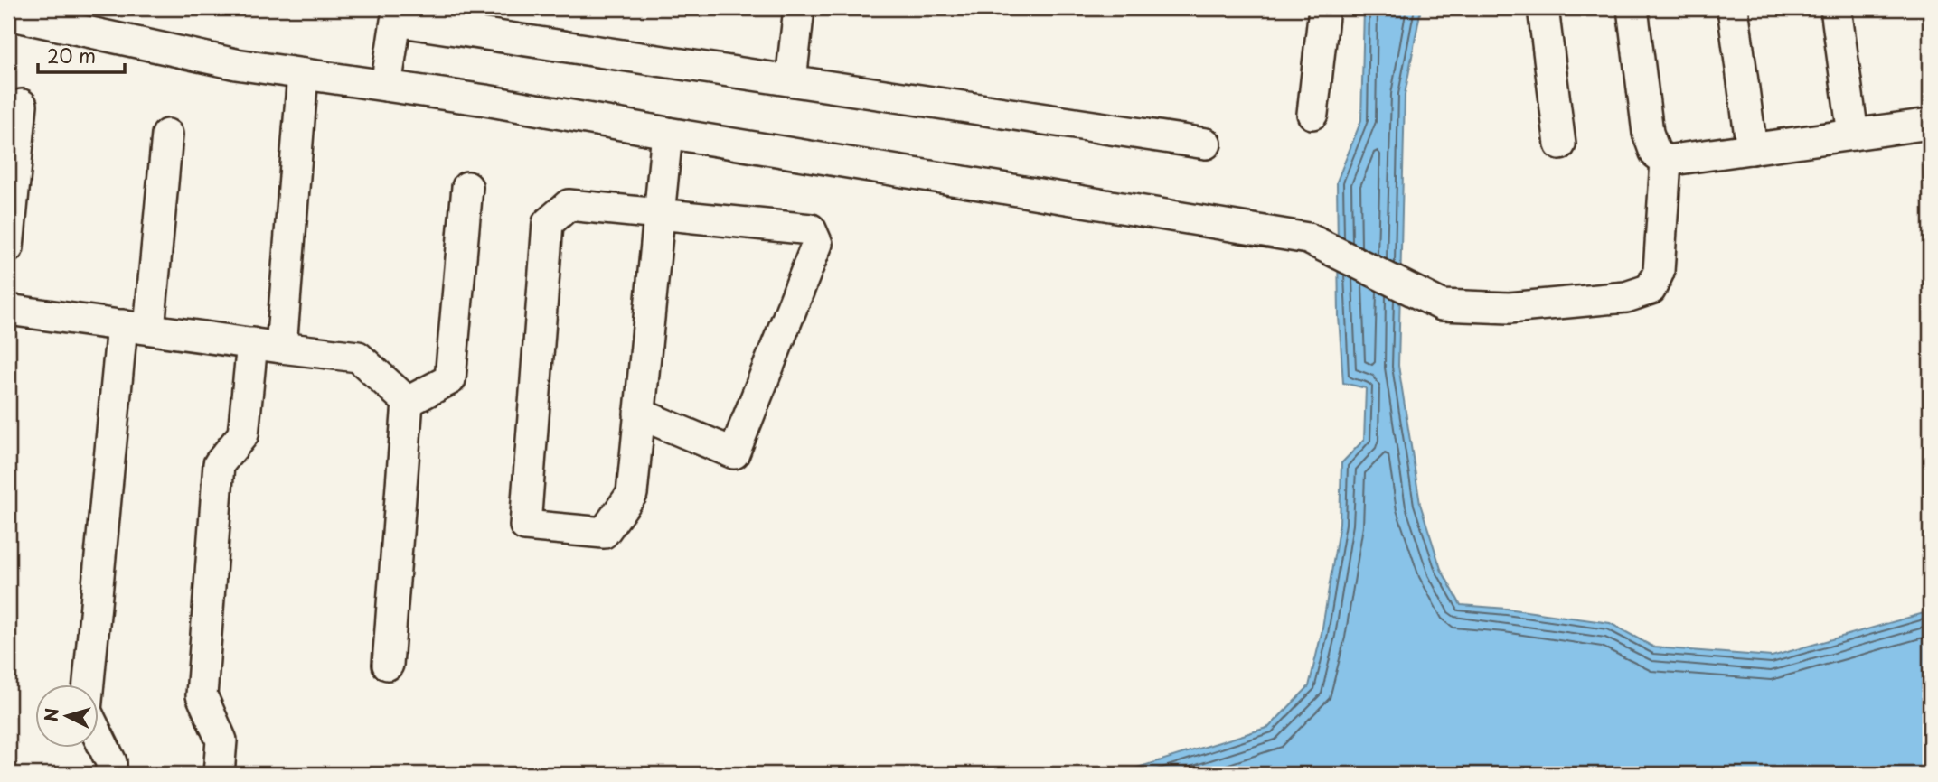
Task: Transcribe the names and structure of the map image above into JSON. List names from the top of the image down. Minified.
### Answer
{"scale_bar":"20 m","north":"left"}
